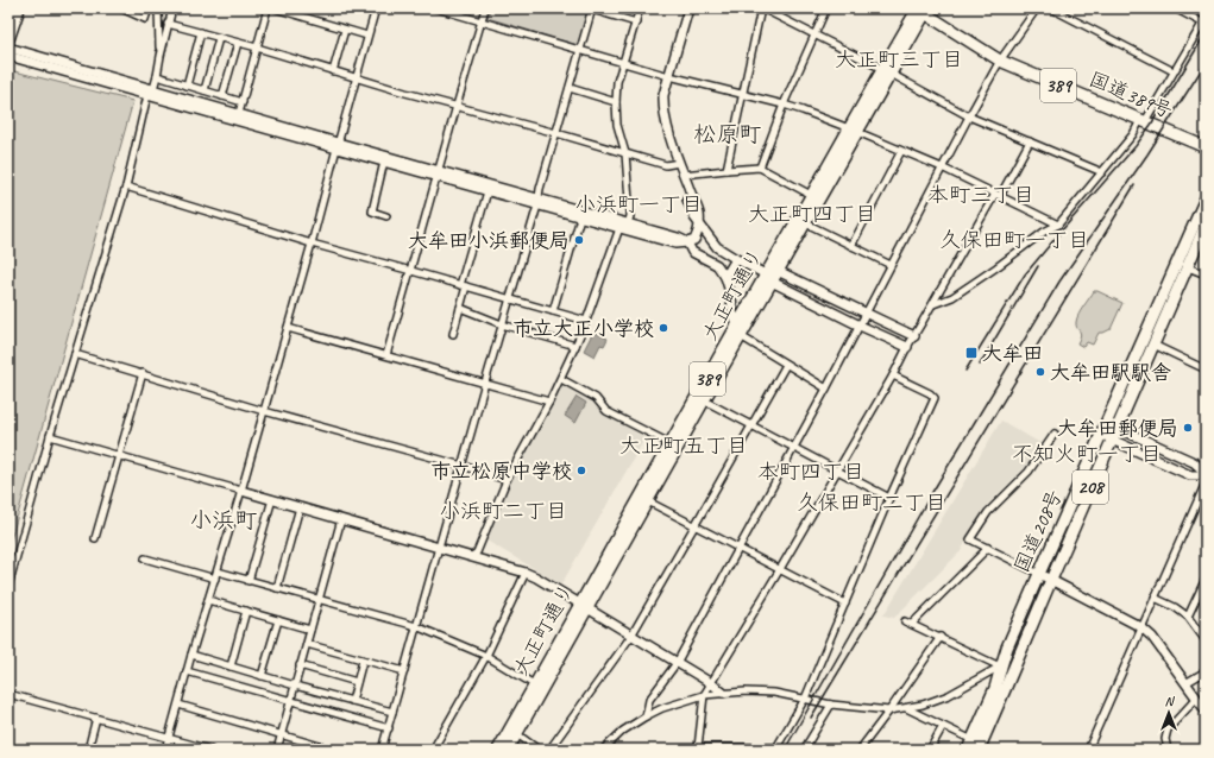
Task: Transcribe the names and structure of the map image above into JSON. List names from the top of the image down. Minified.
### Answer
{"streets":{"highway":["389","国道389号","大正町通り","208","国道208号"]},"crossings":[["国道389号","大正町通り"]],"districts":["大正町三丁目","松原町","本町三丁目","小浜町一丁目","大正町四丁目","久保田町一丁目","大正町五丁目","不知火町一丁目","本町四丁目","久保田町二丁目","小浜町二丁目","小浜町"],"places":{"other":["大牟田小浜郵便局","市立大正小学校","大牟田駅駅舎","大牟田郵便局","市立松原中学校"],"transit":["大牟田"]},"north":"top"}
